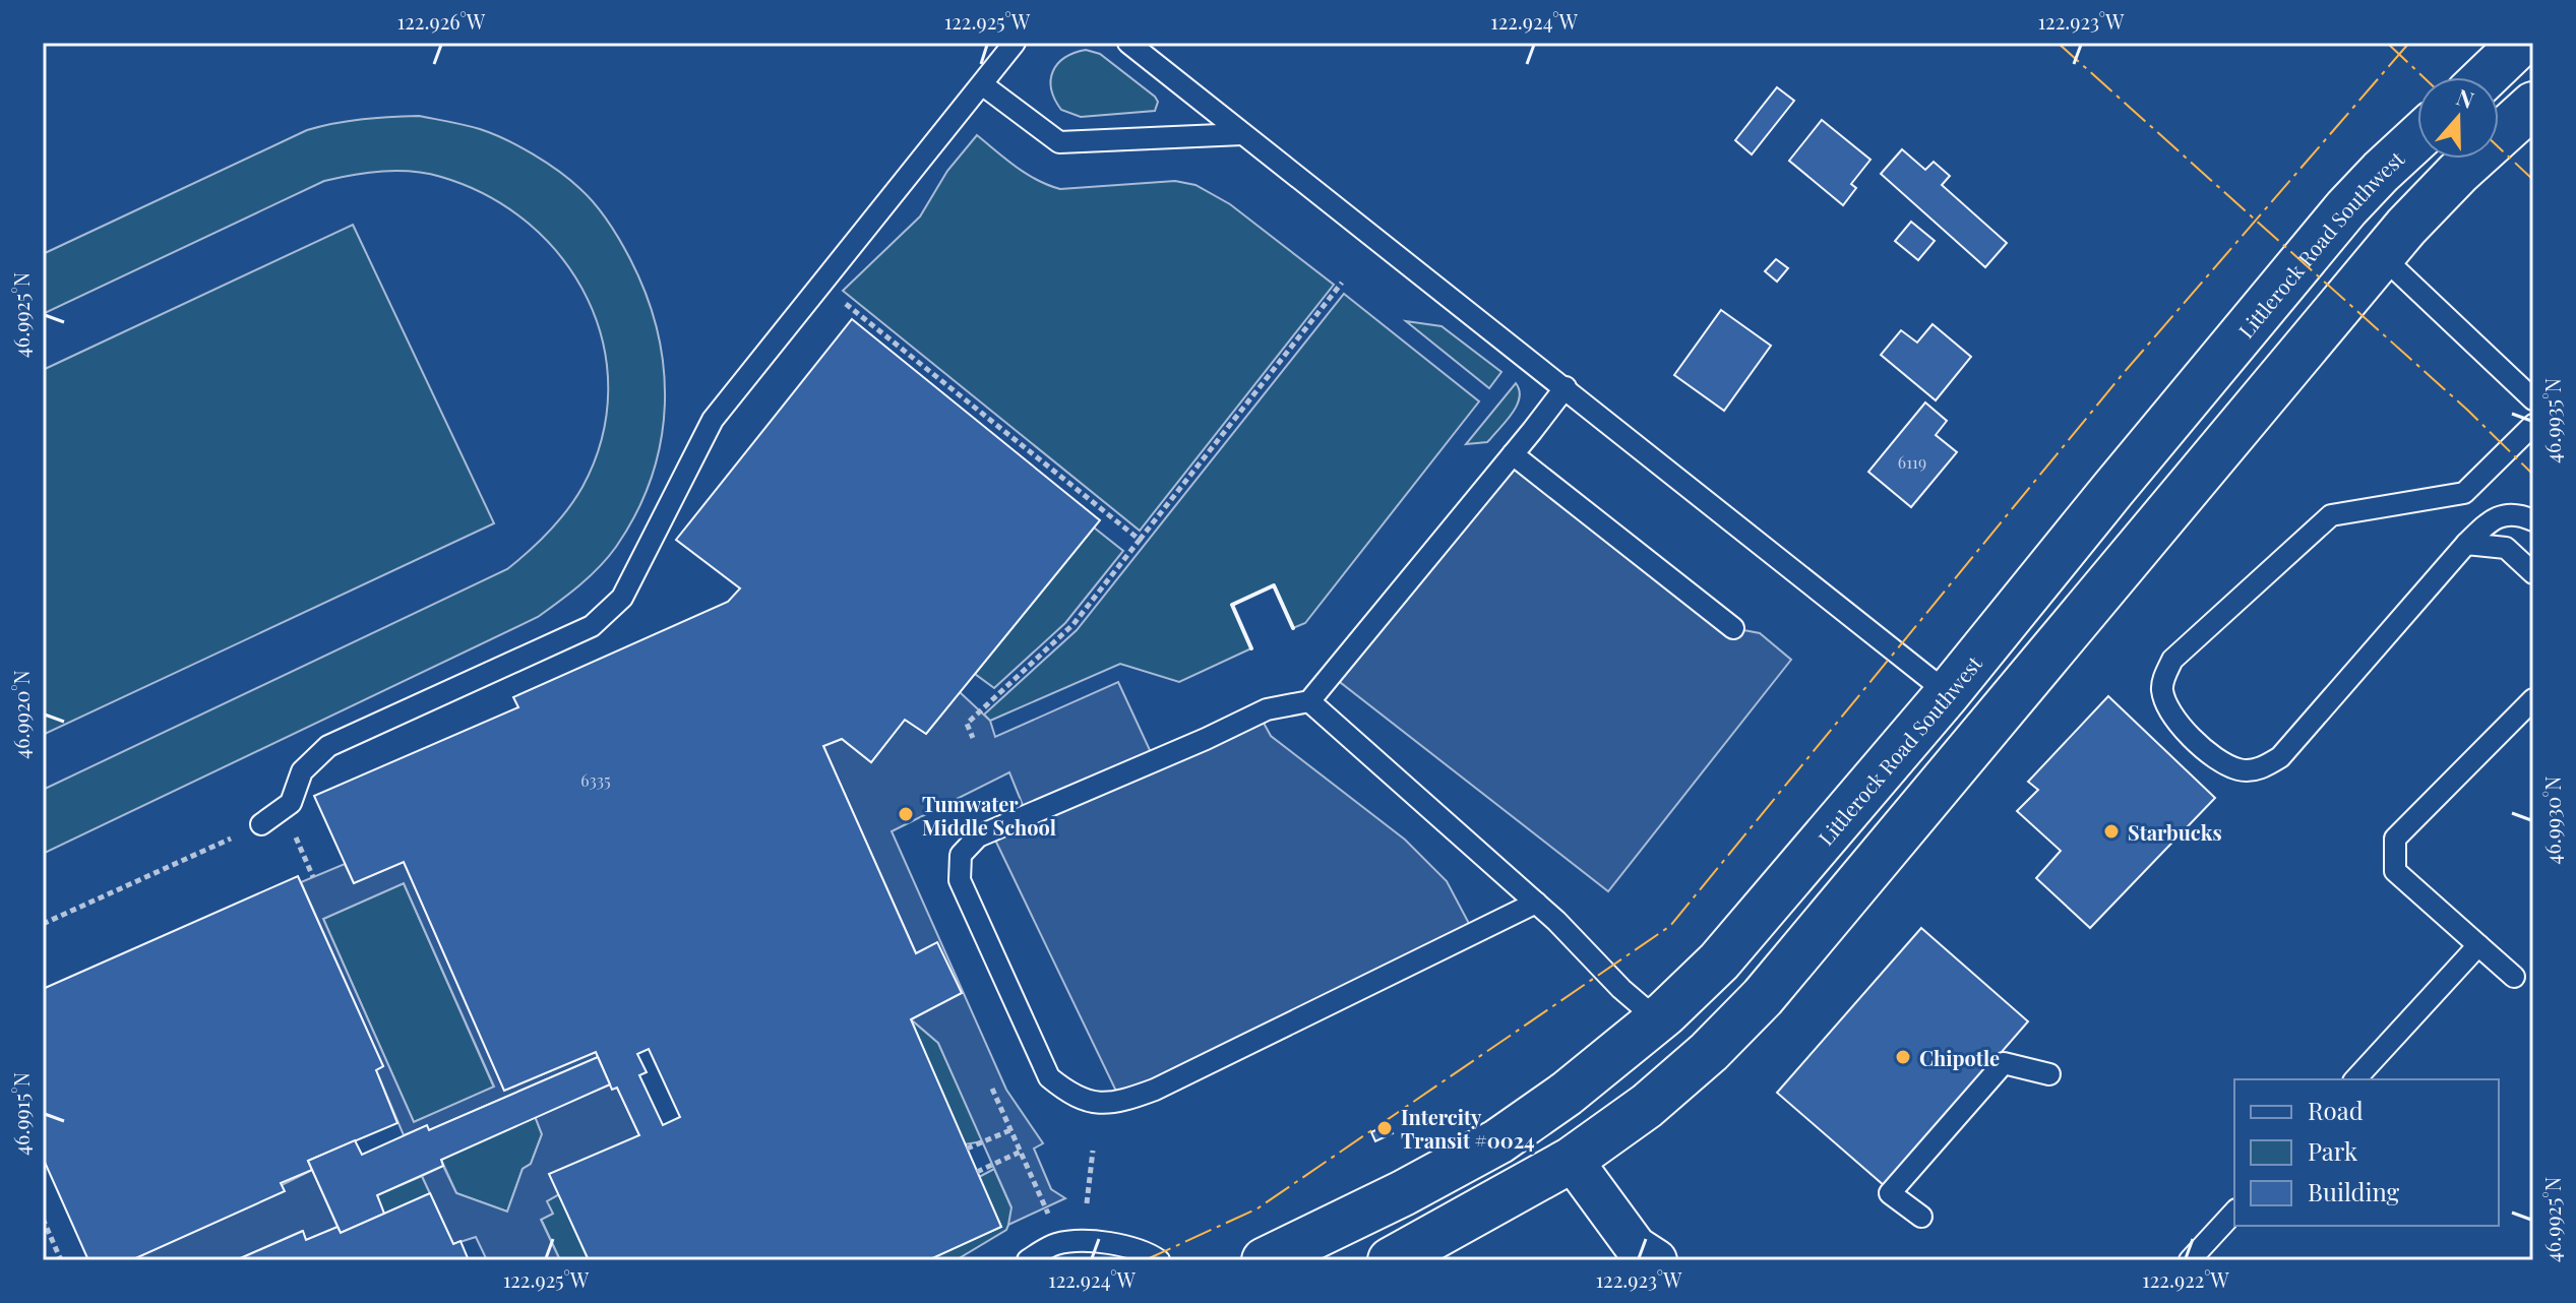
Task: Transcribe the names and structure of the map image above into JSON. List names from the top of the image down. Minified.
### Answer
{"streets":{"main road":["Littlerock Road Southwest"]},"places":["Tumwater Middle School","Starbucks","Chipotle","Intercity Transit #0024"],"house_numbers":["6119","6335"],"legend":["Road","Park","Building"],"north":"top","coordinates":["122.926°W","122.925°W","122.924°W","122.923°W","46.9925°N","46.9935°N","46.9920°N","46.9930°N","46.9915°N","122.922°W"]}
